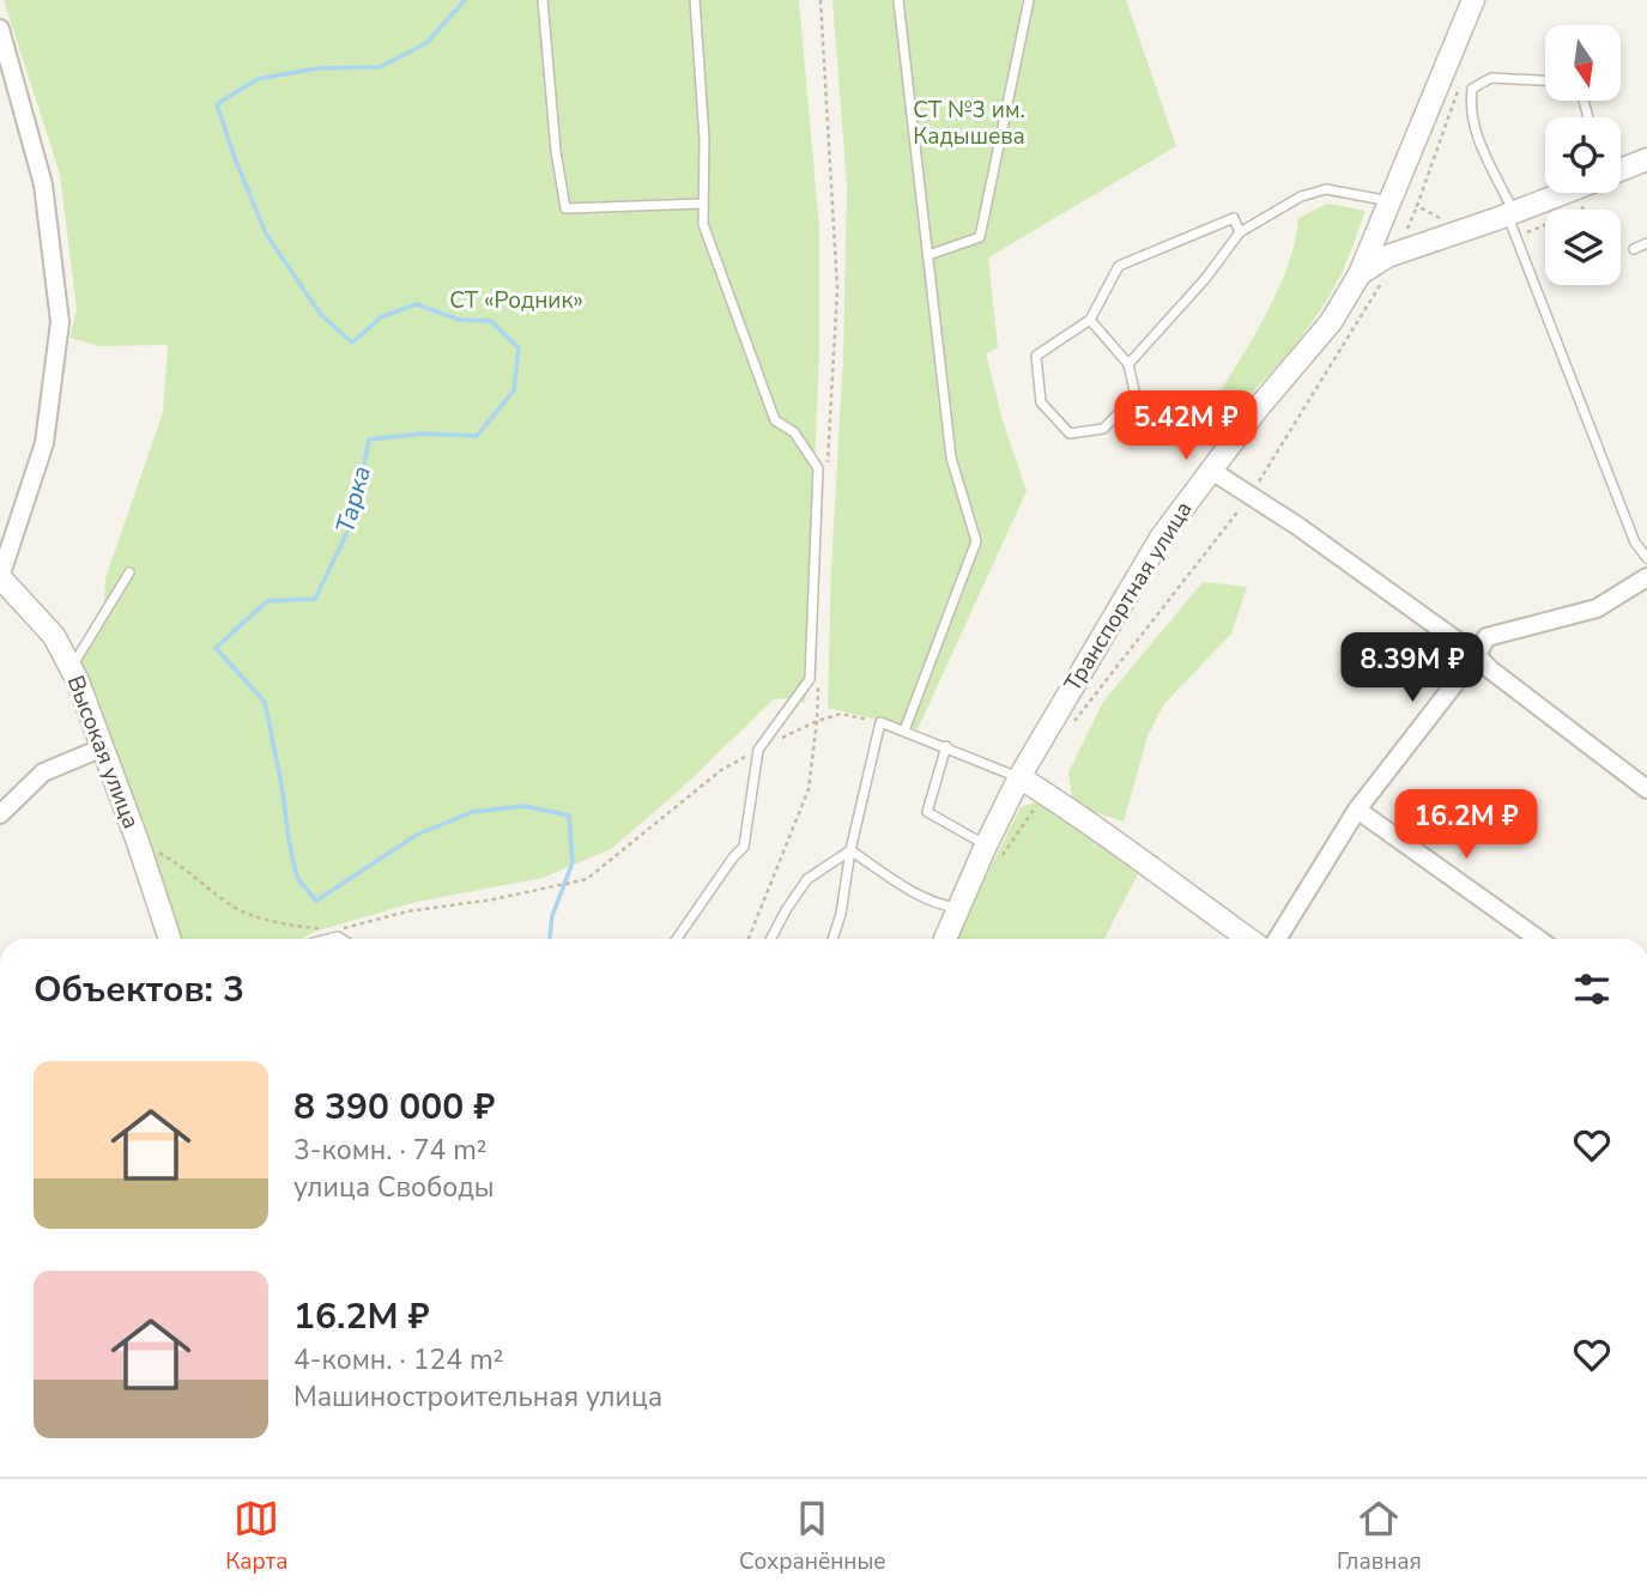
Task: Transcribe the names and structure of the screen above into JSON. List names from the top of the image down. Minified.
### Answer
{"streets":{"street":["Транспортная улица","Высокая улица"]},"water":["Тарка"],"parks":["СТ №3 им. Кадышева","СТ «Родник»"],"north":"bottom","page":{"price":["5.42M ₽","8.39M ₽","16.2M ₽"],"heading":"Объектов: 3","list":[{"name":"8 390 000 ₽","note":"3-комн. · 74 m² · улица Свободы"},{"name":"16.2M ₽","note":"4-комн. · 124 m² · Машиностроительная улица"}],"tabs":["Карта","Сохранённые","Главная"]}}
